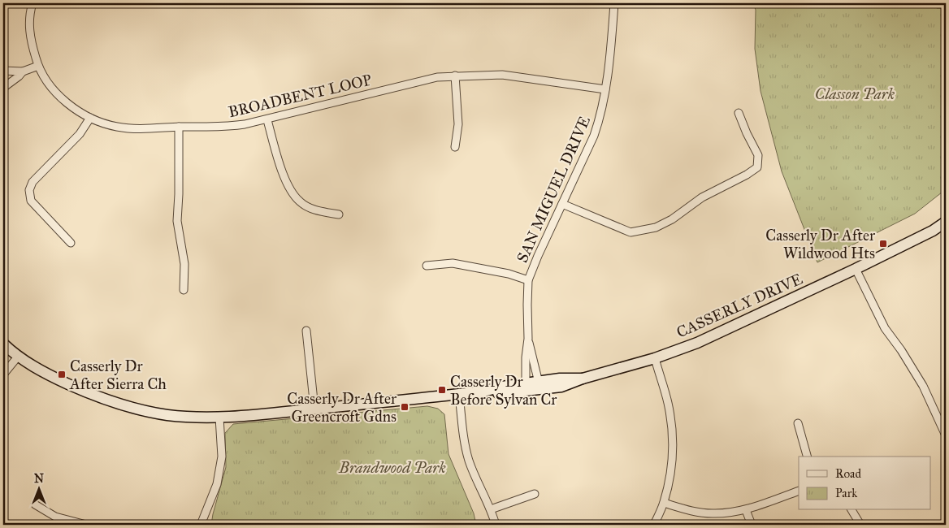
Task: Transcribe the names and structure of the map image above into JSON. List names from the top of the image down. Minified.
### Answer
{"streets":{"street":["BROADBENT LOOP","SAN MIGUEL DRIVE","CASSERLY DRIVE"]},"crossings":[["BROADBENT LOOP","SAN MIGUEL DRIVE"],["SAN MIGUEL DRIVE","CASSERLY DRIVE"]],"parks":["Classon Park","Brandwood Park"],"places":{"transit":["Casserly Dr After Wildwood Hts","Casserly Dr After Sierra Ch","Casserly Dr Before Sylvan Cr","Casserly Dr After Greencroft Gdns"]},"legend":["Road","Park"],"north":"top"}
